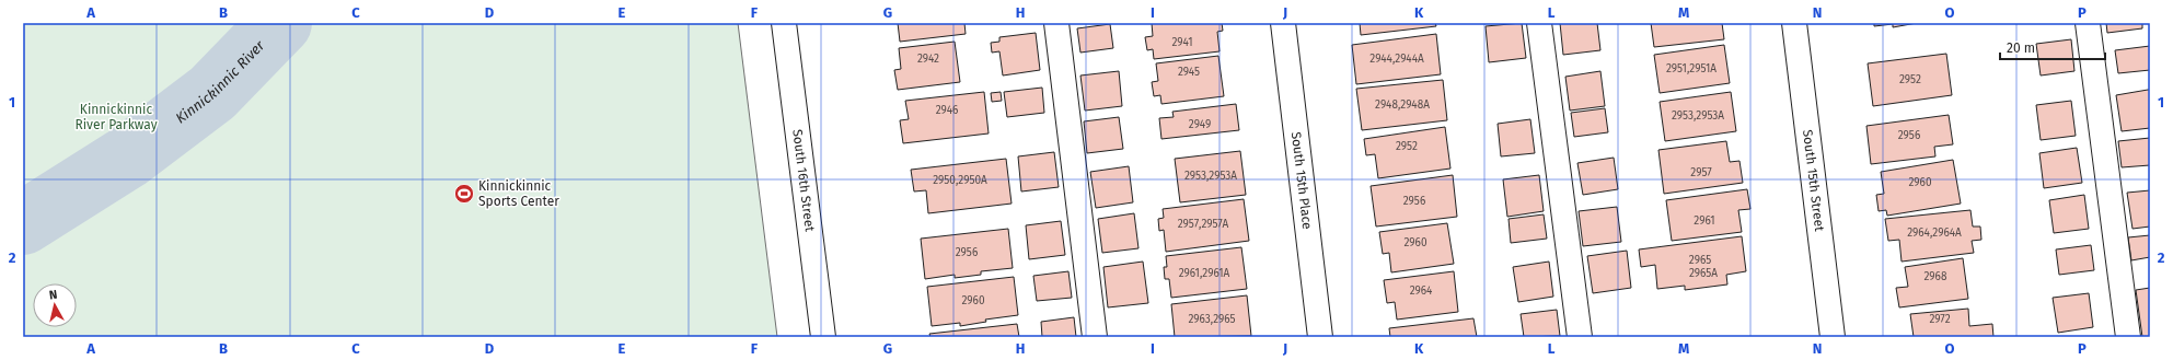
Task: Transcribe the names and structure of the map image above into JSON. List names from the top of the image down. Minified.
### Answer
{"streets":{"street":["South 16th Street","South 15th Place","South 15th Street"]},"water":["Kinnickinnic River"],"parks":["Kinnickinnic River Parkway"],"places":{"sports":["Kinnickinnic Sports Center"]},"house_numbers":["2941","2942","2944,2944A","2951,2951A","2945","2952","2948,2948A","2946","2953,2953A","2949","2956","2952","2957","2953,2953A","2950,2950A","2960","2956","2961","2957,2957A","2964,2964A","2960","2956","2965","2961,2961A","2965A","2968","2964","2960","2963,2965","2972"],"scale_bar":"20 m","north":"top","grid":{"columns":["A","B","C","D","E","F","G","H","I","J","K","L","M","N","O","P"],"rows":["1","2"]}}
